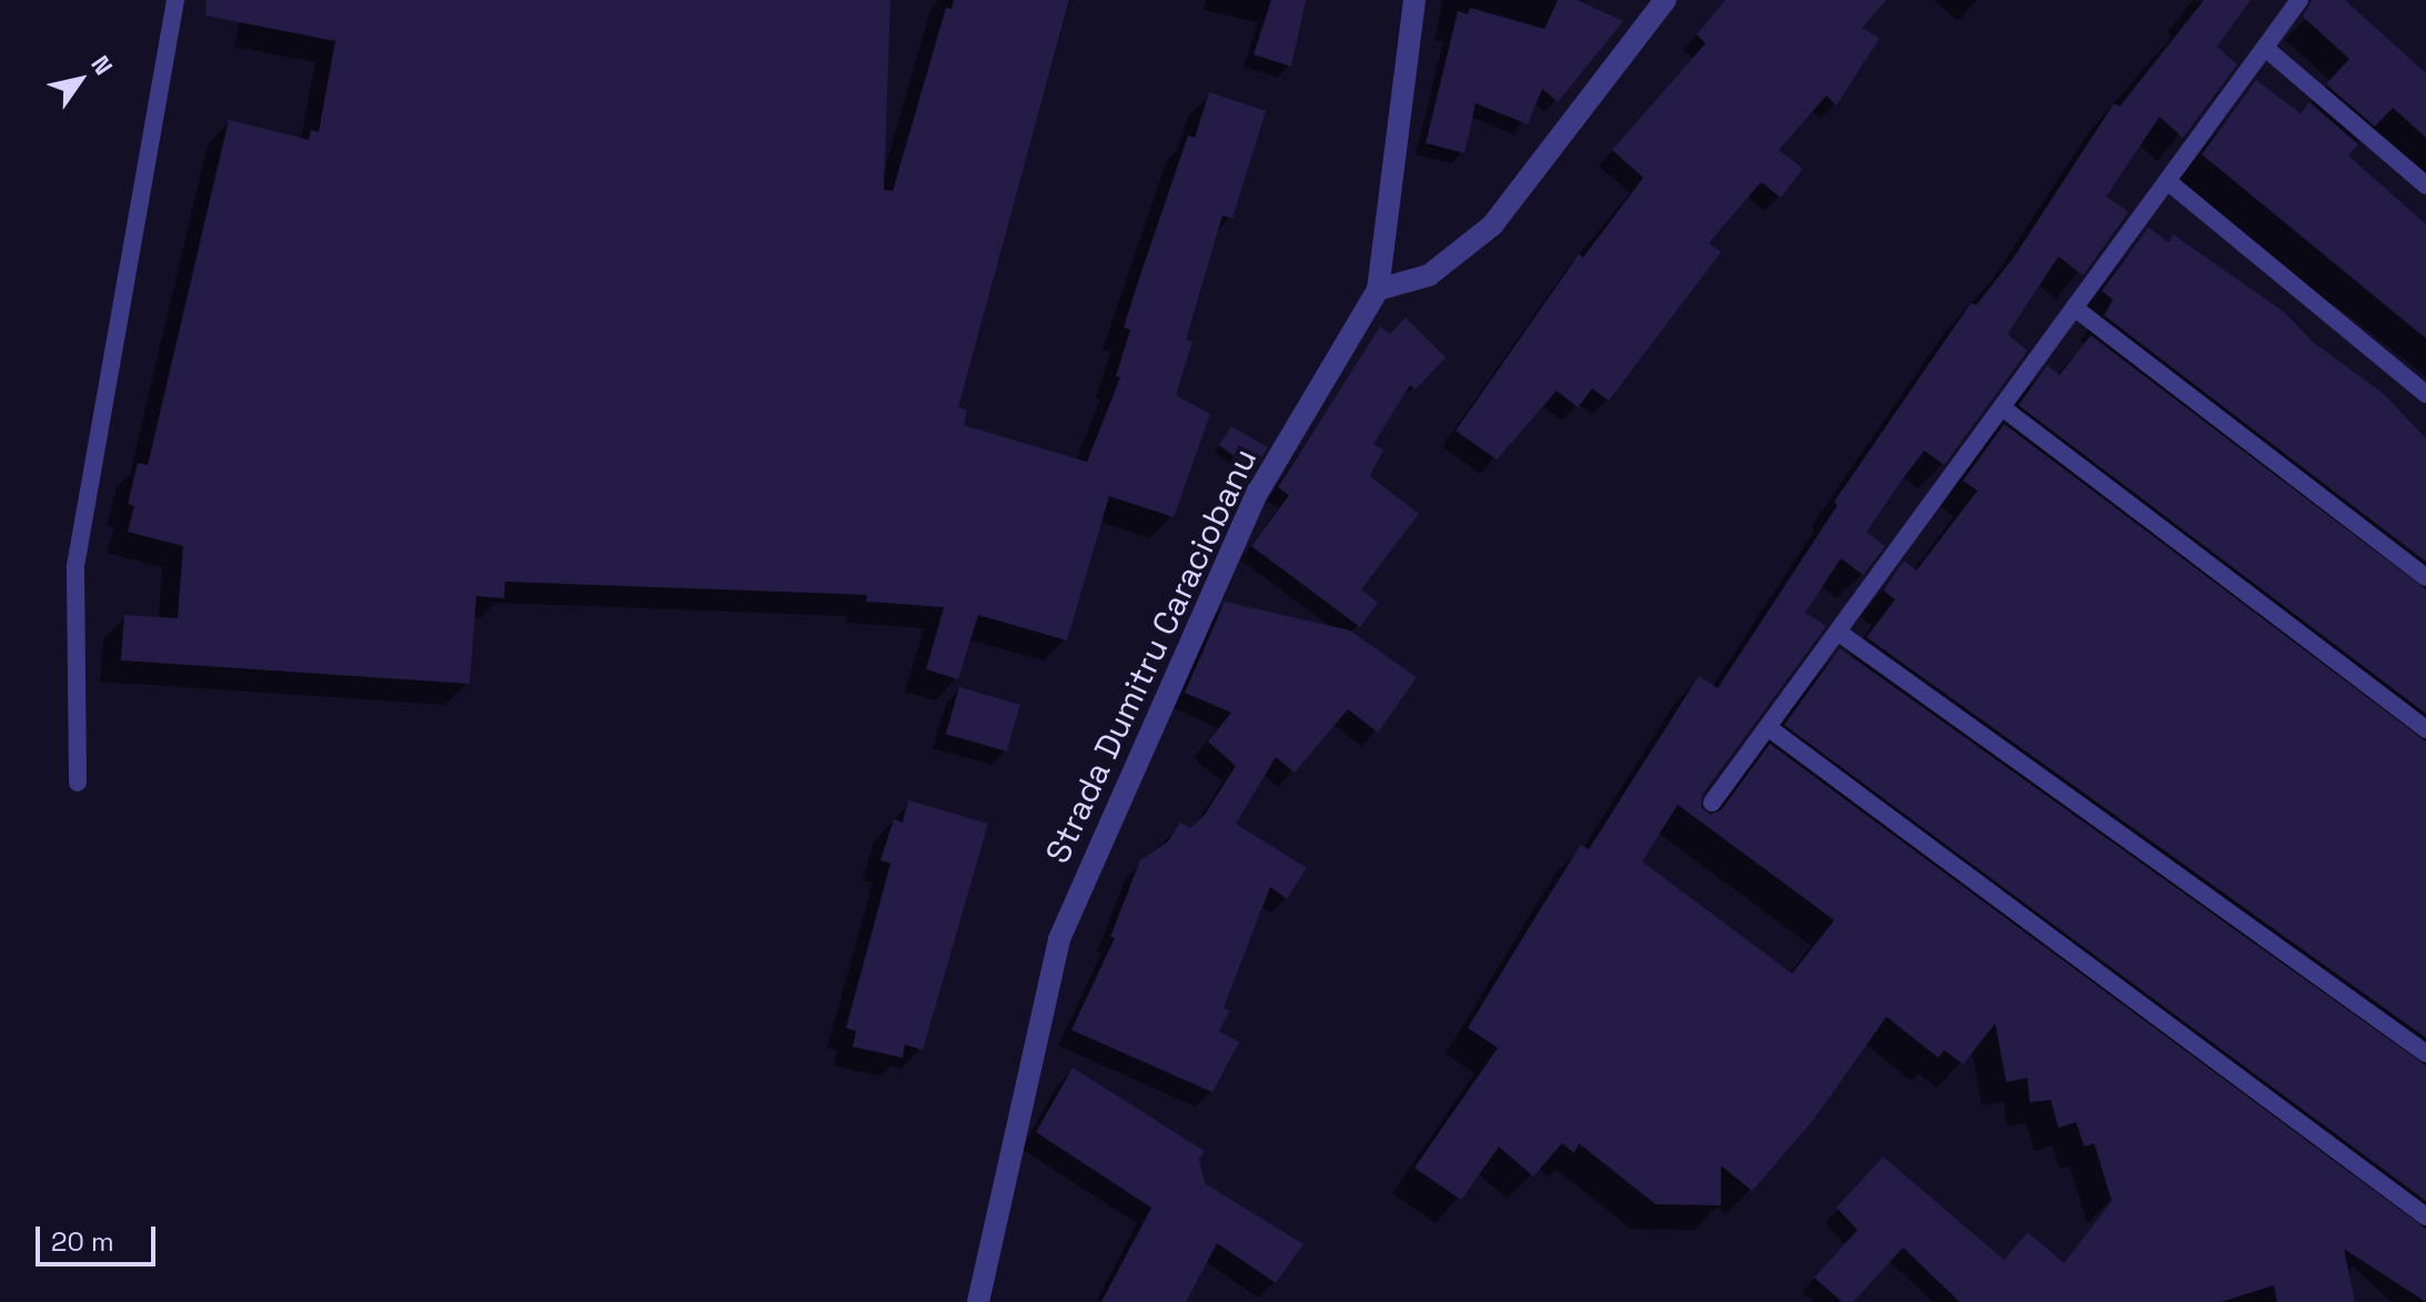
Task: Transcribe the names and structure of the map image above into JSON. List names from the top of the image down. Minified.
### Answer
{"streets":{"street":["Strada Dumitru Caraciobanu"]},"scale_bar":"20 m","north":"top right"}
